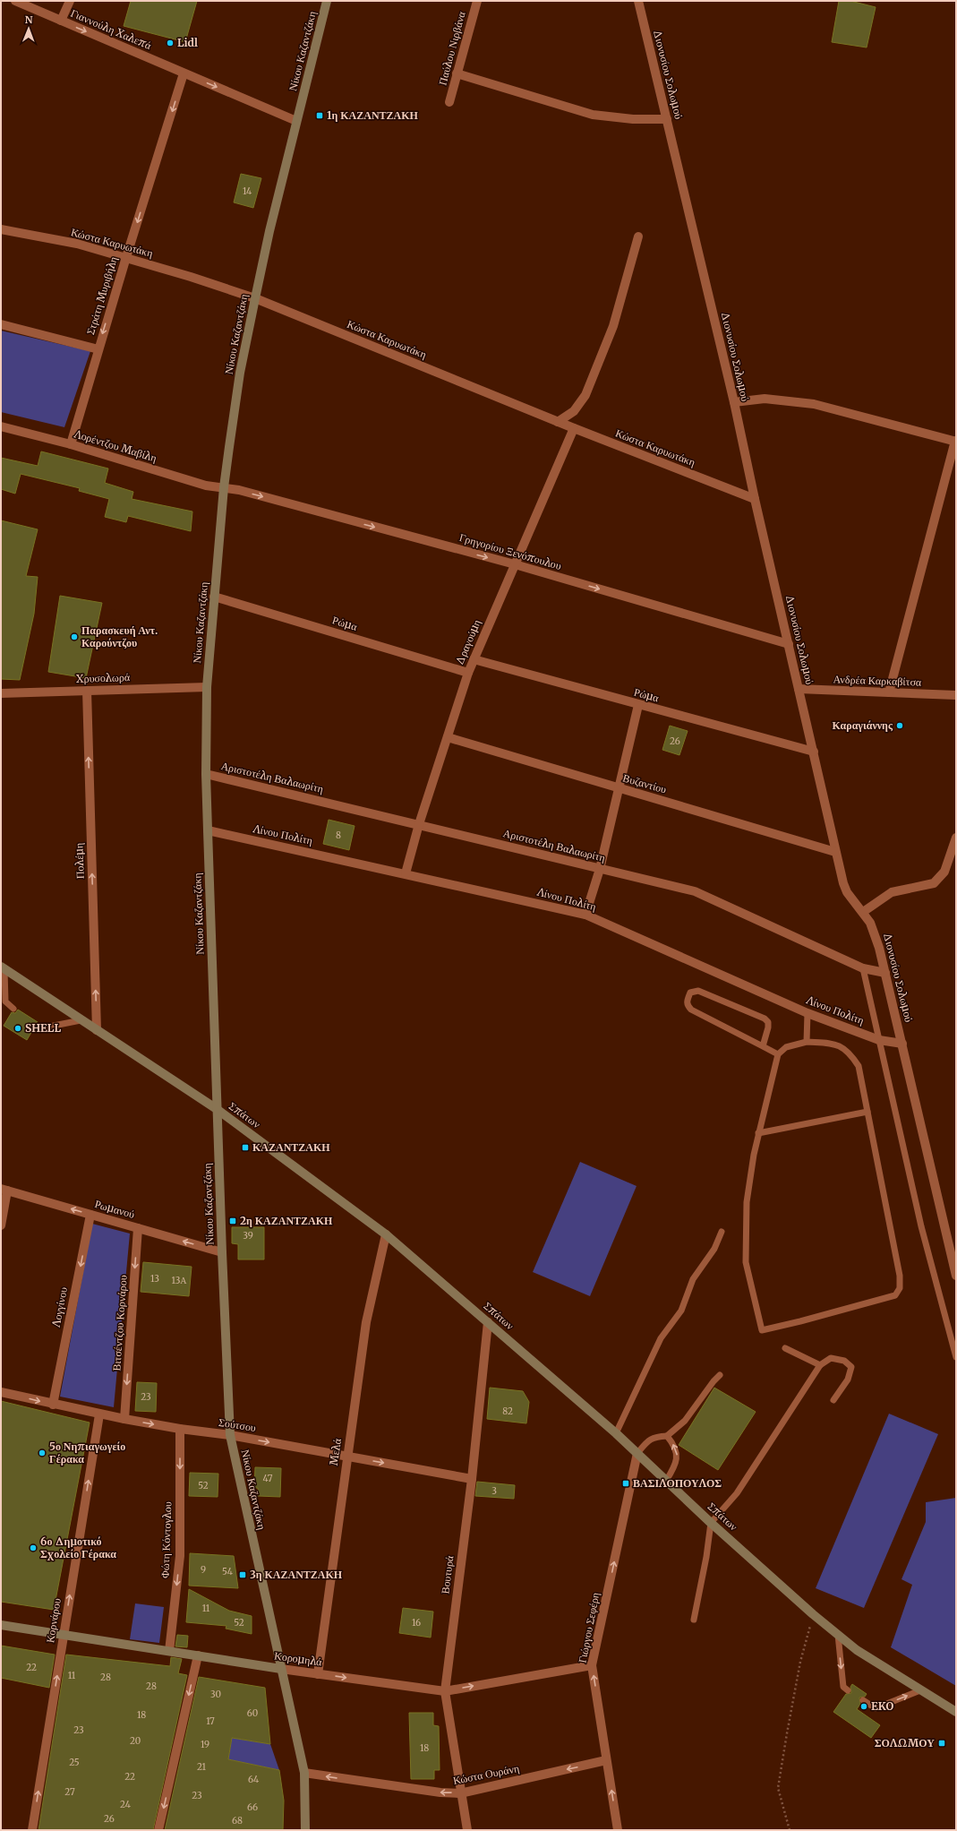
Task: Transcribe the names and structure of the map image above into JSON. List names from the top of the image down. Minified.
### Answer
{"streets":{"street":["Γιαννούλη Χαλεπά","Παύλου Νιρβάνα","Νίκου Καζαντζάκη","Διονυσίου Σολωμού","Κώστα Καρυωτάκη","Στράτη Μυριβήλη","Λορέντζου Μαβίλη","Γρηγορίου Ξενόπουλου","Ρώμα","Δραγούμη","Χρυσολωρά","Ανδρέα Καρκαβίτσα","Αριστοτέλη Βαλαωρίτη","Βυζαντίου","Λίνου Πολίτη","Πολέμη","Σπάτων","Ρωμανού","Λογγίνου","Βιτσέντζου Κορνάρου","Σούτσου","Μελά","Φώτη Κόντογλου","Βουτυρά","Κορνάρου","Γιώργου Σεφέρη","Κορομηλά","Κώστα Ουράνη"]},"crossings":[["Γιαννούλη Χαλεπά","Νίκου Καζαντζάκη"],["Γιαννούλη Χαλεπά","Στράτη Μυριβήλη"],["Νίκου Καζαντζάκη","Κώστα Καρυωτάκη"],["Νίκου Καζαντζάκη","Λορέντζου Μαβίλη"],["Νίκου Καζαντζάκη","Γρηγορίου Ξενόπουλου"],["Νίκου Καζαντζάκη","Ρώμα"],["Νίκου Καζαντζάκη","Χρυσολωρά"],["Νίκου Καζαντζάκη","Αριστοτέλη Βαλαωρίτη"],["Νίκου Καζαντζάκη","Λίνου Πολίτη"],["Νίκου Καζαντζάκη","Σπάτων"],["Νίκου Καζαντζάκη","Ρωμανού"],["Νίκου Καζαντζάκη","Σούτσου"],["Νίκου Καζαντζάκη","Κορομηλά"],["Νίκου Καζαντζάκη","Κώστα Ουράνη"],["Διονυσίου Σολωμού","Κώστα Καρυωτάκη"],["Διονυσίου Σολωμού","Γρηγορίου Ξενόπουλου"],["Διονυσίου Σολωμού","Ρώμα"],["Διονυσίου Σολωμού","Ανδρέα Καρκαβίτσα"],["Διονυσίου Σολωμού","Αριστοτέλη Βαλαωρίτη"],["Διονυσίου Σολωμού","Βυζαντίου"],["Διονυσίου Σολωμού","Λίνου Πολίτη"],["Κώστα Καρυωτάκη","Στράτη Μυριβήλη"],["Κώστα Καρυωτάκη","Δραγούμη"],["Στράτη Μυριβήλη","Λορέντζου Μαβίλη"],["Λορέντζου Μαβίλη","Γρηγορίου Ξενόπουλου"],["Γρηγορίου Ξενόπουλου","Δραγούμη"],["Ρώμα","Δραγούμη"],["Δραγούμη","Αριστοτέλη Βαλαωρίτη"],["Δραγούμη","Βυζαντίου"],["Δραγούμη","Λίνου Πολίτη"],["Χρυσολωρά","Πολέμη"],["Πολέμη","Σπάτων"],["Σπάτων","Μελά"],["Σπάτων","Βουτυρά"],["Σπάτων","Γιώργου Σεφέρη"],["Ρωμανού","Λογγίνου"],["Ρωμανού","Βιτσέντζου Κορνάρου"],["Λογγίνου","Σούτσου"],["Βιτσέντζου Κορνάρου","Σούτσου"],["Σούτσου","Μελά"],["Σούτσου","Φώτη Κόντογλου"],["Σούτσου","Βουτυρά"],["Σούτσου","Κορνάρου"],["Μελά","Κορομηλά"],["Φώτη Κόντογλου","Κορομηλά"],["Βουτυρά","Κορομηλά"],["Βουτυρά","Κώστα Ουράνη"],["Κορνάρου","Κορομηλά"],["Γιώργου Σεφέρη","Κορομηλά"],["Γιώργου Σεφέρη","Κώστα Ουράνη"]],"one_way":["Γιαννούλη Χαλεπά","Στράτη Μυριβήλη","Γρηγορίου Ξενόπουλου","Πολέμη","Ρωμανού","Λογγίνου","Βιτσέντζου Κορνάρου","Σούτσου","Φώτη Κόντογλου","Κορνάρου","Γιώργου Σεφέρη","Κορομηλά","Κώστα Ουράνη"],"places":{"other":["Lidl","Παρασκευή Αντ. Καρούντζου","Καραγιάννης","SHELL","5ο Νηπιαγωγείο Γέρακα","6ο Δημοτικό Σχολείο Γέρακα","EKO"],"transit":["1η ΚΑΖΑΝΤΖΑΚΗ","ΚΑΖΑΝΤΖΑΚΗ","2η ΚΑΖΑΝΤΖΑΚΗ","ΒΑΣΙΛΟΠΟΥΛΟΣ","3η ΚΑΖΑΝΤΖΑΚΗ","ΣΟΛΩΜΟΥ"]},"house_numbers":["14","26","8","39","13","13Α","23","82","47","52","3","9","54","11","52","16","22","11","28","28","30","60","18","17","23","20","19","18","25","21","22","64","27","23","24","66","26","68"],"north":"top"}
